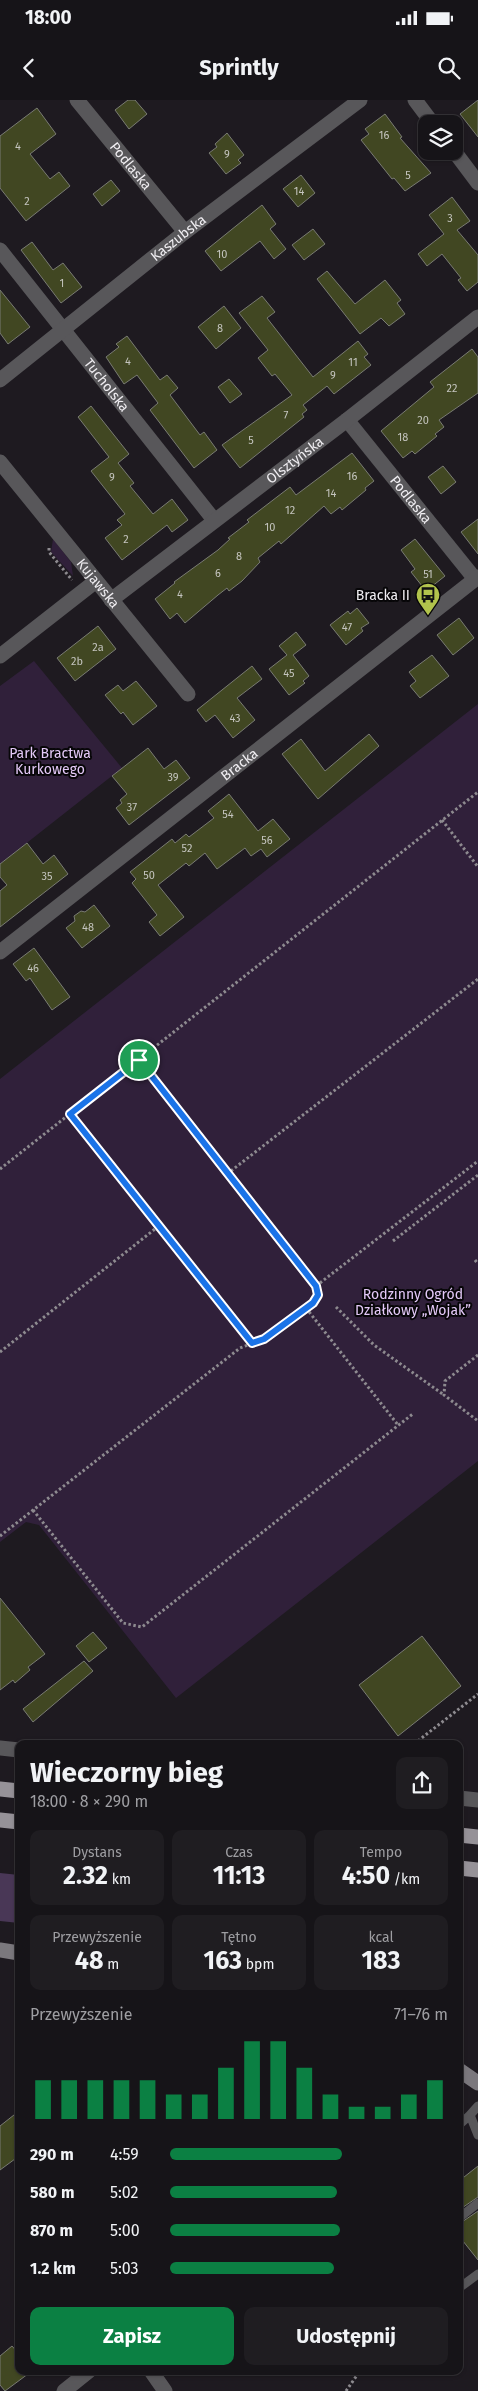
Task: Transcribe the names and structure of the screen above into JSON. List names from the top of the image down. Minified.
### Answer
{"streets":{"street":["Podlaska","Kaszubska","Tucholska","Olsztyńska","Kujawska","Bracka"]},"crossings":[["Podlaska","Kaszubska"],["Podlaska","Olsztyńska"],["Podlaska","Bracka"],["Kaszubska","Tucholska"],["Tucholska","Olsztyńska"],["Olsztyńska","Kujawska"]],"parks":["Park Bractwa Kurkowego","Rodzinny Ogród Działkowy „Wojak”"],"places":{"bus stop":["Bracka II"]},"house_numbers":["16","4","9","5","14","2","3","10","1","8","4","11","9","22","7","20","18","5","16","9","14","12","10","2","8","6","51","4","47","2a","2b","45","43","39","37","54","56","52","50","35","48","46"],"page":{"status":"18:00","header":"Sprintly","heading":["Wieczorny bieg","18:00 · 8 × 290 m"],"stats":[["Dystans","2.32 km"],["Czas","11:13"],["Tempo","4:50 /km"],["Przewyższenie","48 m"],["Tętno","163 bpm"],["kcal","183"]],"chart":["Przewyższenie","71–76 m"],"list":[{"name":"290 m","note":"4:59"},{"name":"580 m","note":"5:02"},{"name":"870 m","note":"5:00"},{"name":"1.2 km","note":"5:03"}],"buttons":["Zapisz","Udostępnij"]}}
